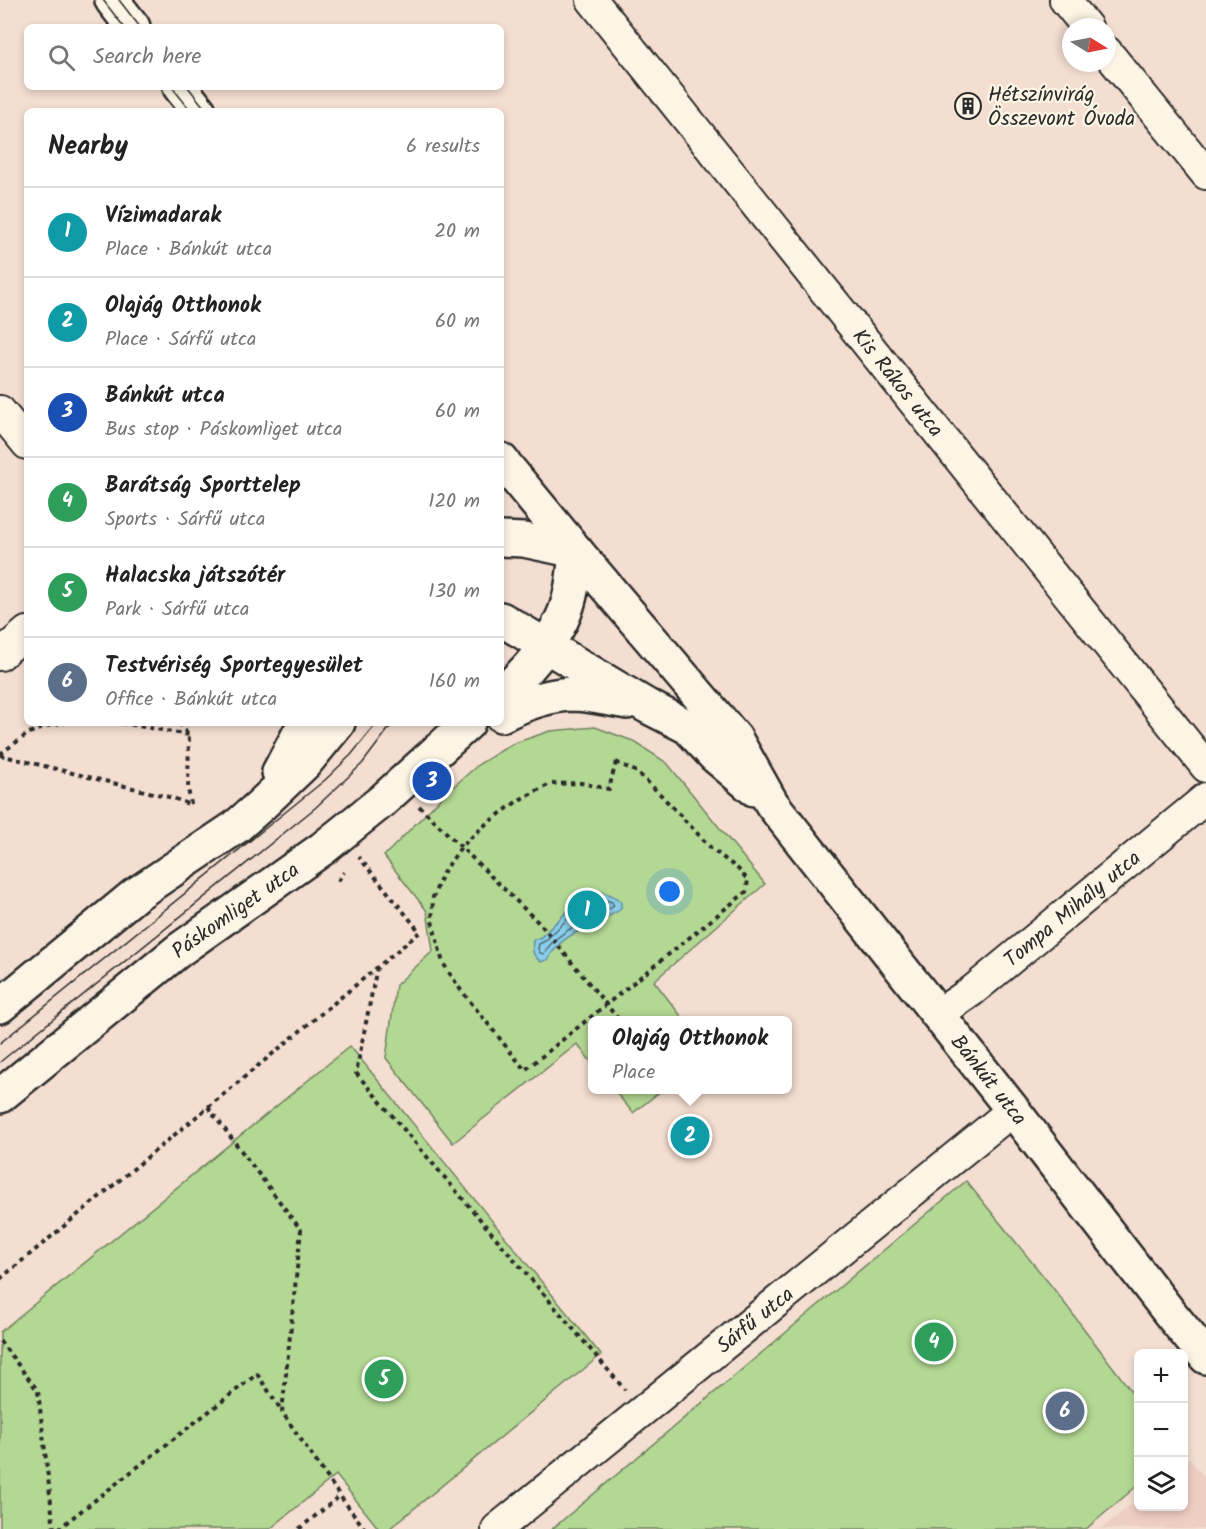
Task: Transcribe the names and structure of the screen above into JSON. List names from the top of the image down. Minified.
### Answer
{"streets":{"street":["Kis Rákos utca","Tompa Mihály utca","Páskomliget utca","Bánkút utca","Sárfű utca"]},"crossings":[["Tompa Mihály utca","Bánkút utca"],["Bánkút utca","Sárfű utca"]],"places":{"building":["Hétszínvirág Összevont Óvoda"]},"north":"right","page":{"search":"Search here","heading":["Nearby","6 results"],"list":[{"mark":"1","name":"Vízimadarak","note":"Place · Bánkút utca","value":"20 m"},{"mark":"2","name":"Olajág Otthonok","note":"Place · Sárfű utca","value":"60 m"},{"mark":"3","name":"Bánkút utca","note":"Bus stop · Páskomliget utca","value":"60 m"},{"mark":"4","name":"Barátság Sporttelep","note":"Sports · Sárfű utca","value":"120 m"},{"mark":"5","name":"Halacska játszótér","note":"Park · Sárfű utca","value":"130 m"},{"mark":"6","name":"Testvériség Sportegyesület","note":"Office · Bánkút utca","value":"160 m"}],"pins":["3","1","2","4","5","6"],"popup":["Olajág Otthonok","Place"],"map_buttons":["+","−"]}}
